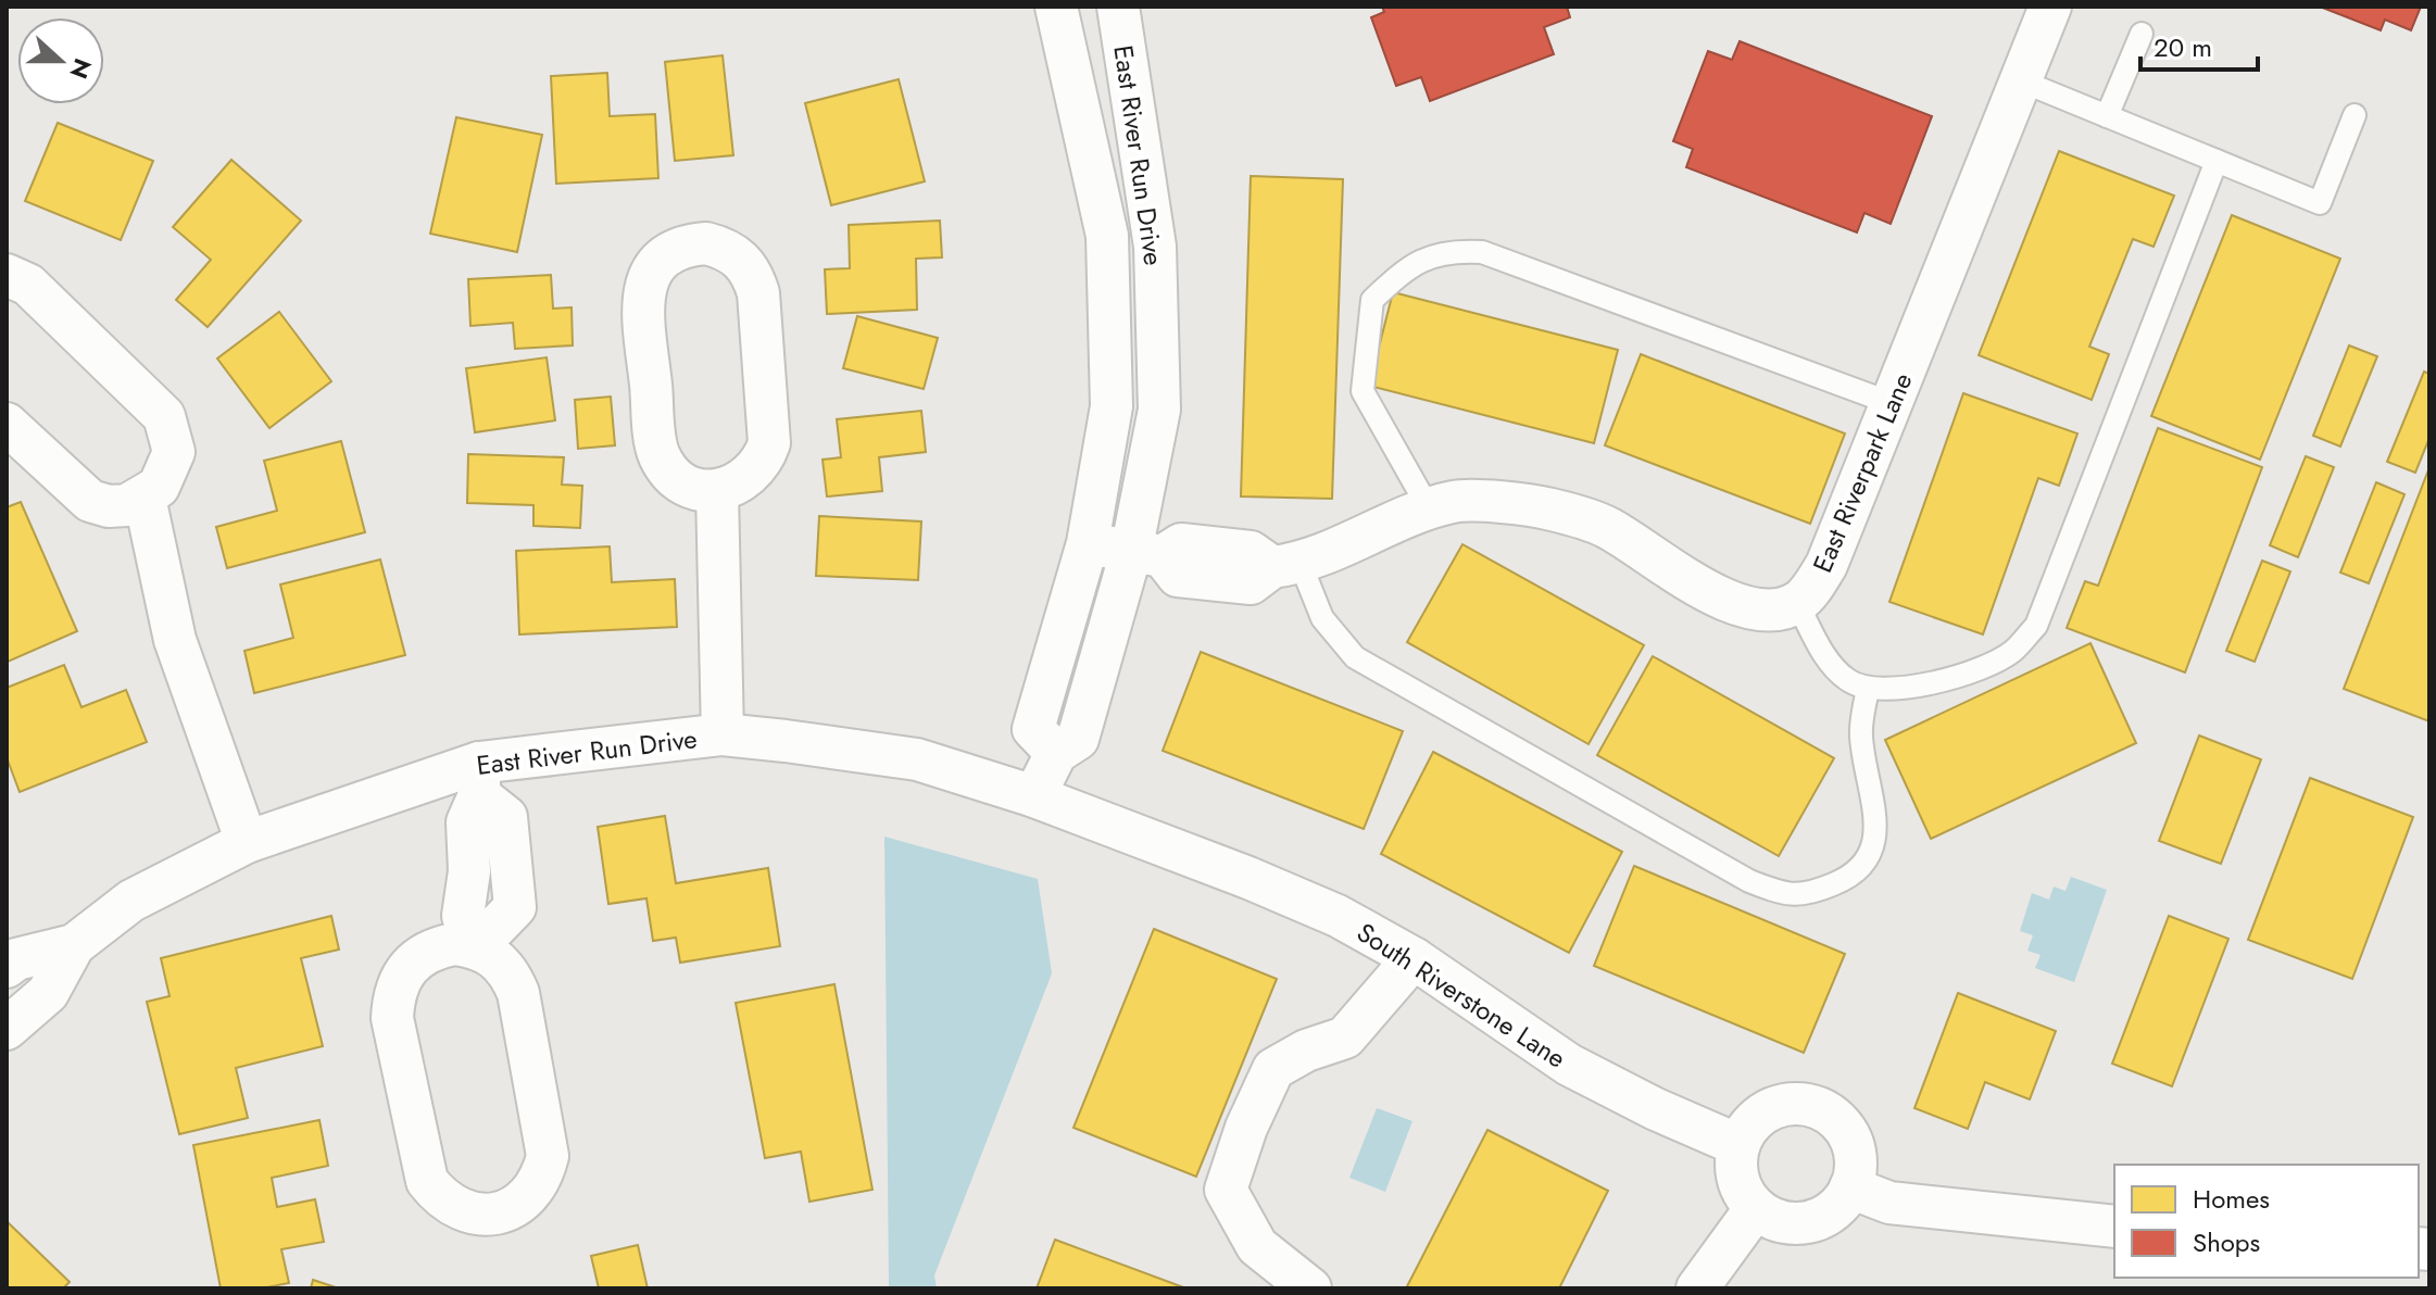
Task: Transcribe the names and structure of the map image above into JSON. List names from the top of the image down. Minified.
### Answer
{"streets":{"street":["East River Run Drive","East Riverpark Lane","South Riverstone Lane"]},"crossings":[["East River Run Drive","East Riverpark Lane"],["East River Run Drive","South Riverstone Lane"]],"legend":["Homes","Shops"],"scale_bar":"20 m","north":"right"}
